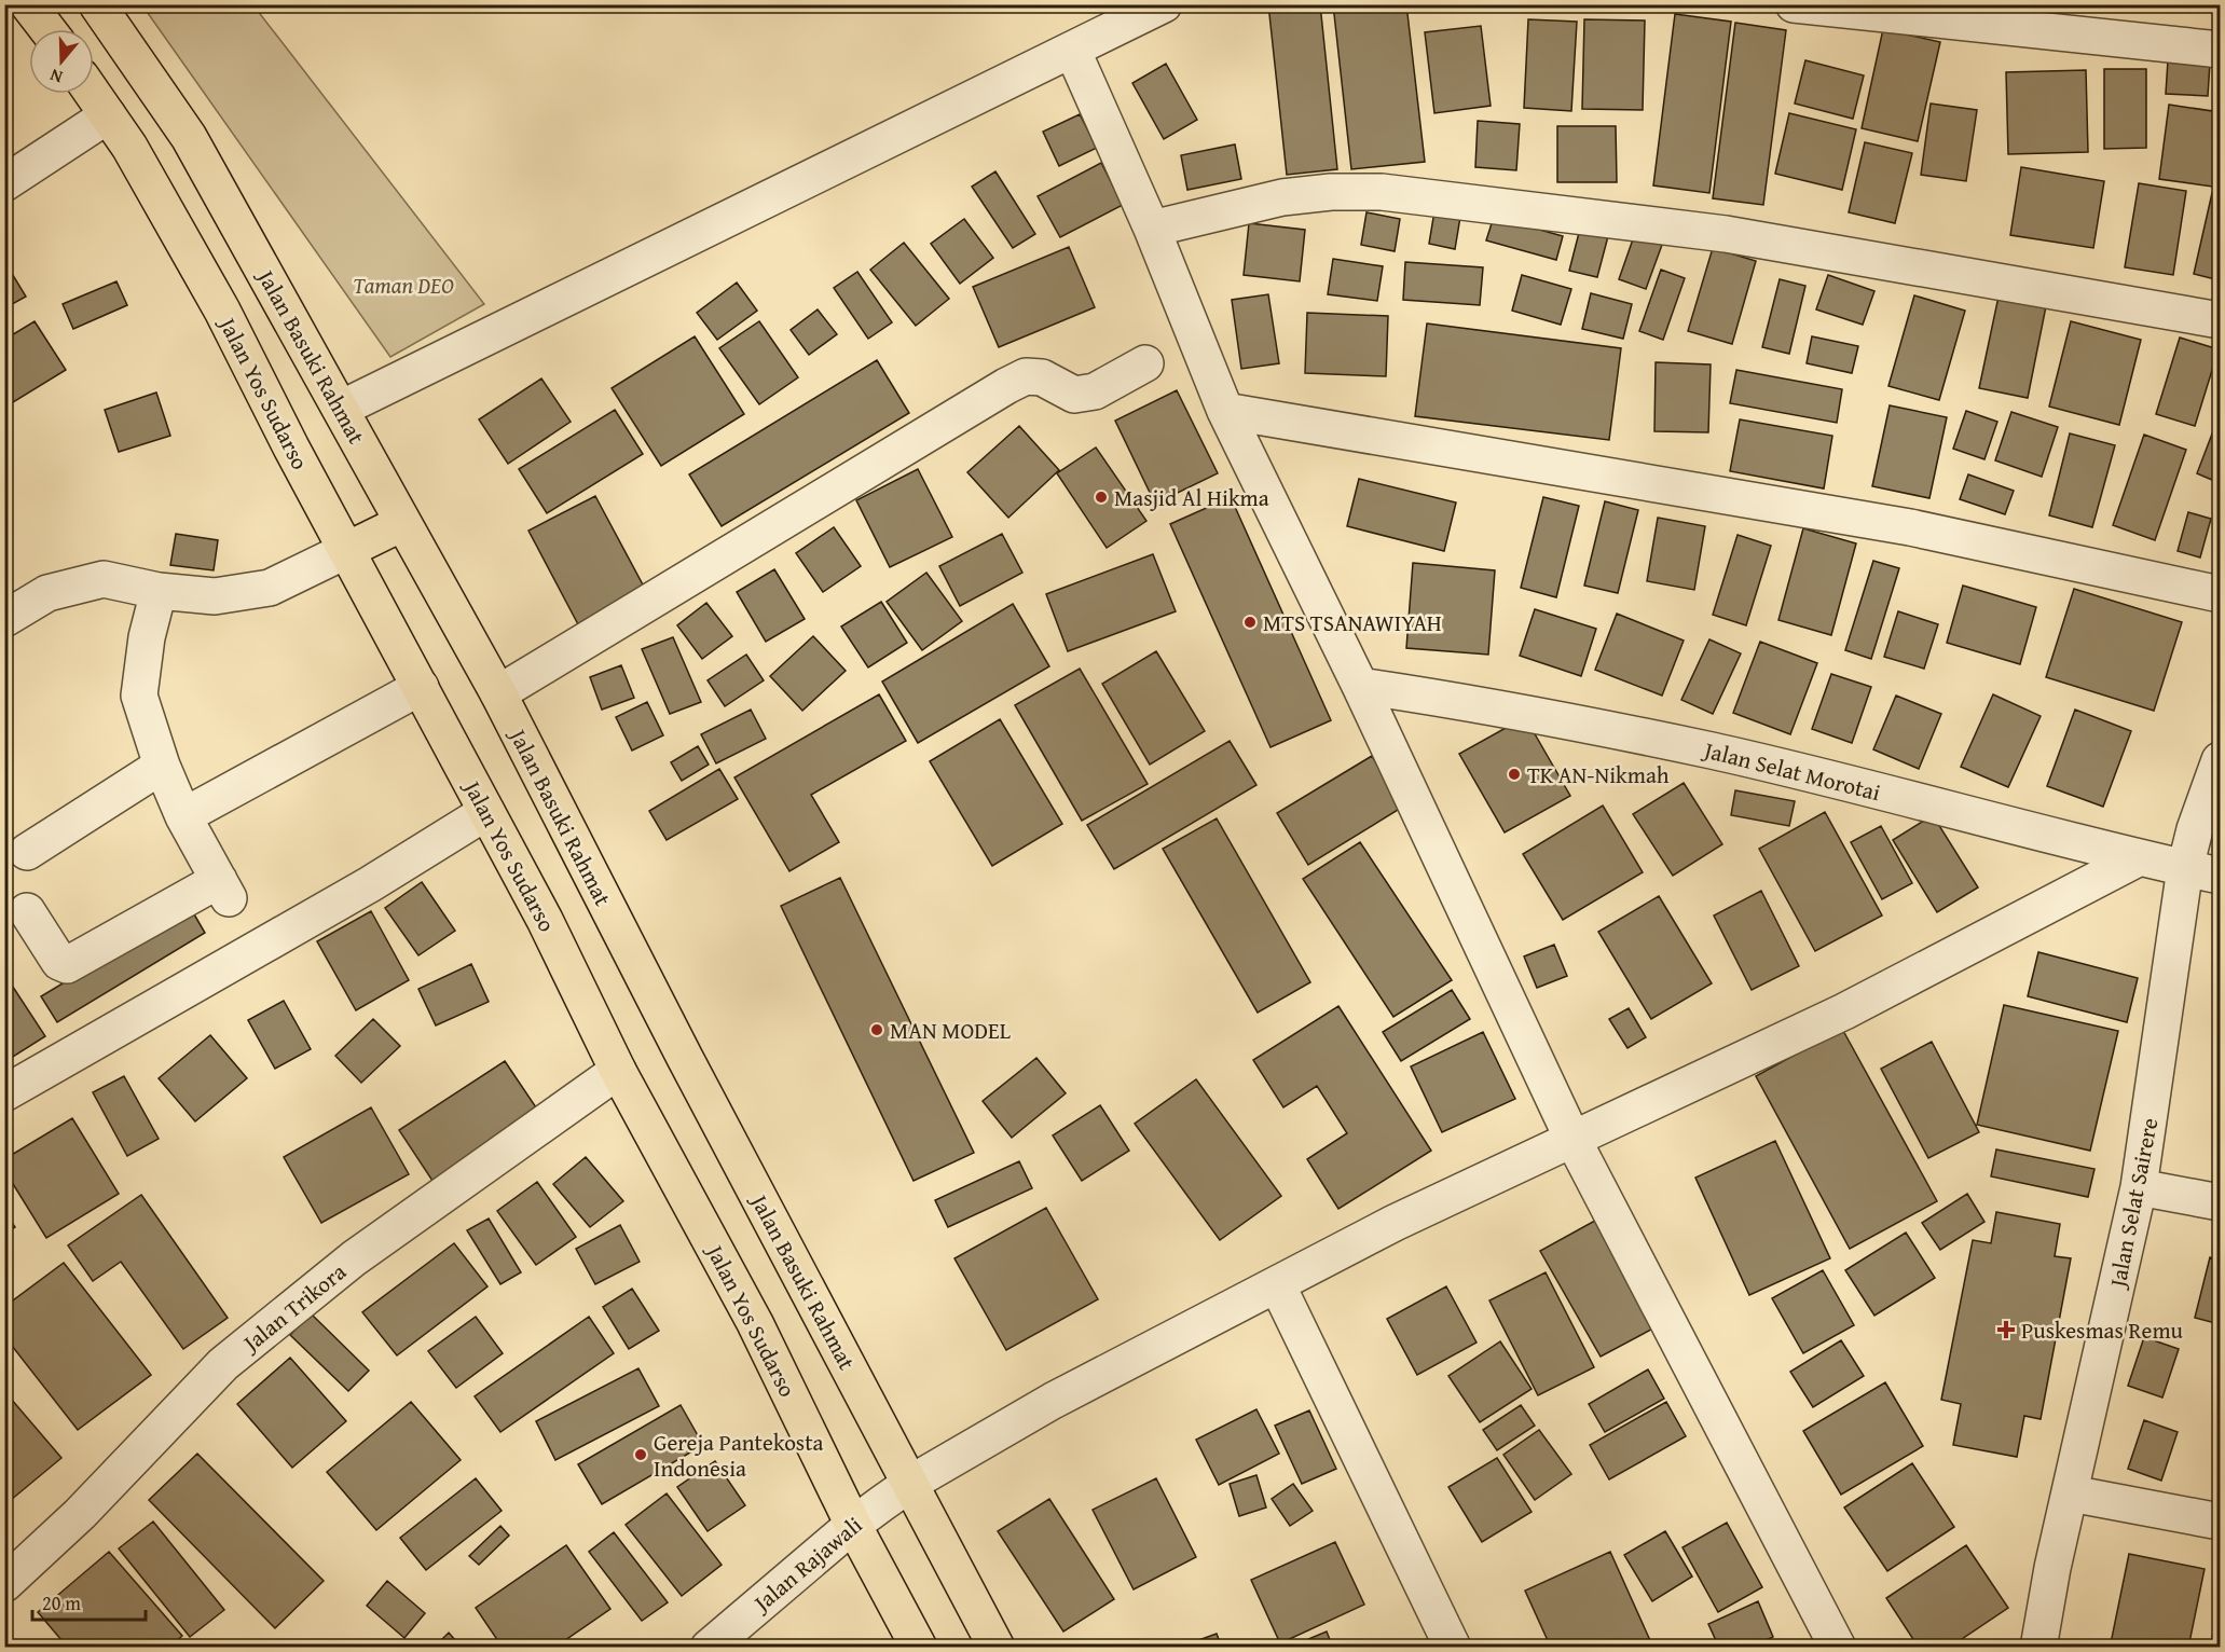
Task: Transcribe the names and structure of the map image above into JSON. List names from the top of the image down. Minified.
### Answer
{"streets":{"highway":["Jalan Basuki Rahmat","Jalan Yos Sudarso"],"street":["Jalan Selat Morotai","Jalan Selat Sairere","Jalan Trikora","Jalan Rajawali"]},"crossings":[["Jalan Basuki Rahmat","Jalan Rajawali"],["Jalan Yos Sudarso","Jalan Trikora"],["Jalan Yos Sudarso","Jalan Rajawali"],["Jalan Selat Morotai","Jalan Selat Sairere"],["Jalan Selat Morotai","Jalan Rajawali"]],"parks":["Taman DEO"],"places":{"other":["Masjid Al Hikma","MTS TSANAWIYAH","TK AN-Nikmah","MAN MODEL","Gereja Pantekosta Indonesia"],"health":["Puskesmas Remu"]},"scale_bar":"20 m","north":"bottom"}
